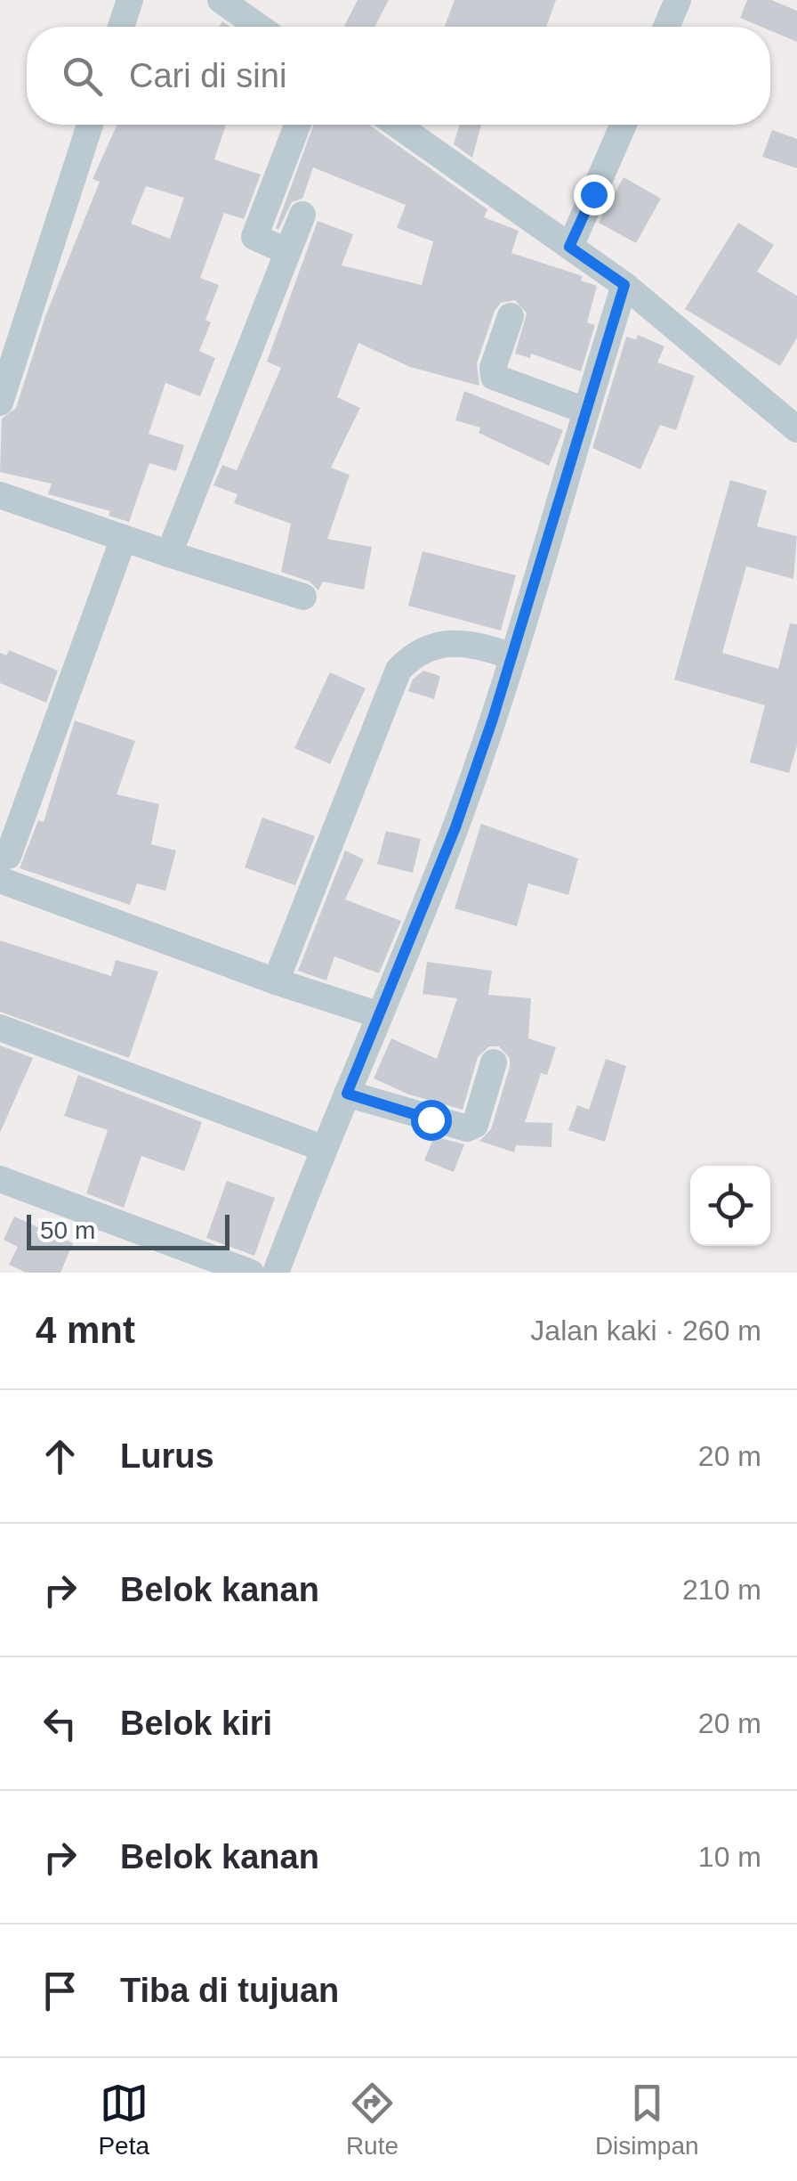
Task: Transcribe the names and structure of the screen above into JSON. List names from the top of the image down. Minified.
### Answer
{"scale_bar":"50 m","page":{"search":"Cari di sini","scale":"50 m","heading":["4 mnt","Jalan kaki · 260 m"],"list":[["Lurus","20 m"],["Belok kanan","210 m"],["Belok kiri","20 m"],["Belok kanan","10 m"],"Tiba di tujuan"],"nav":["Peta","Rute","Disimpan"]}}
